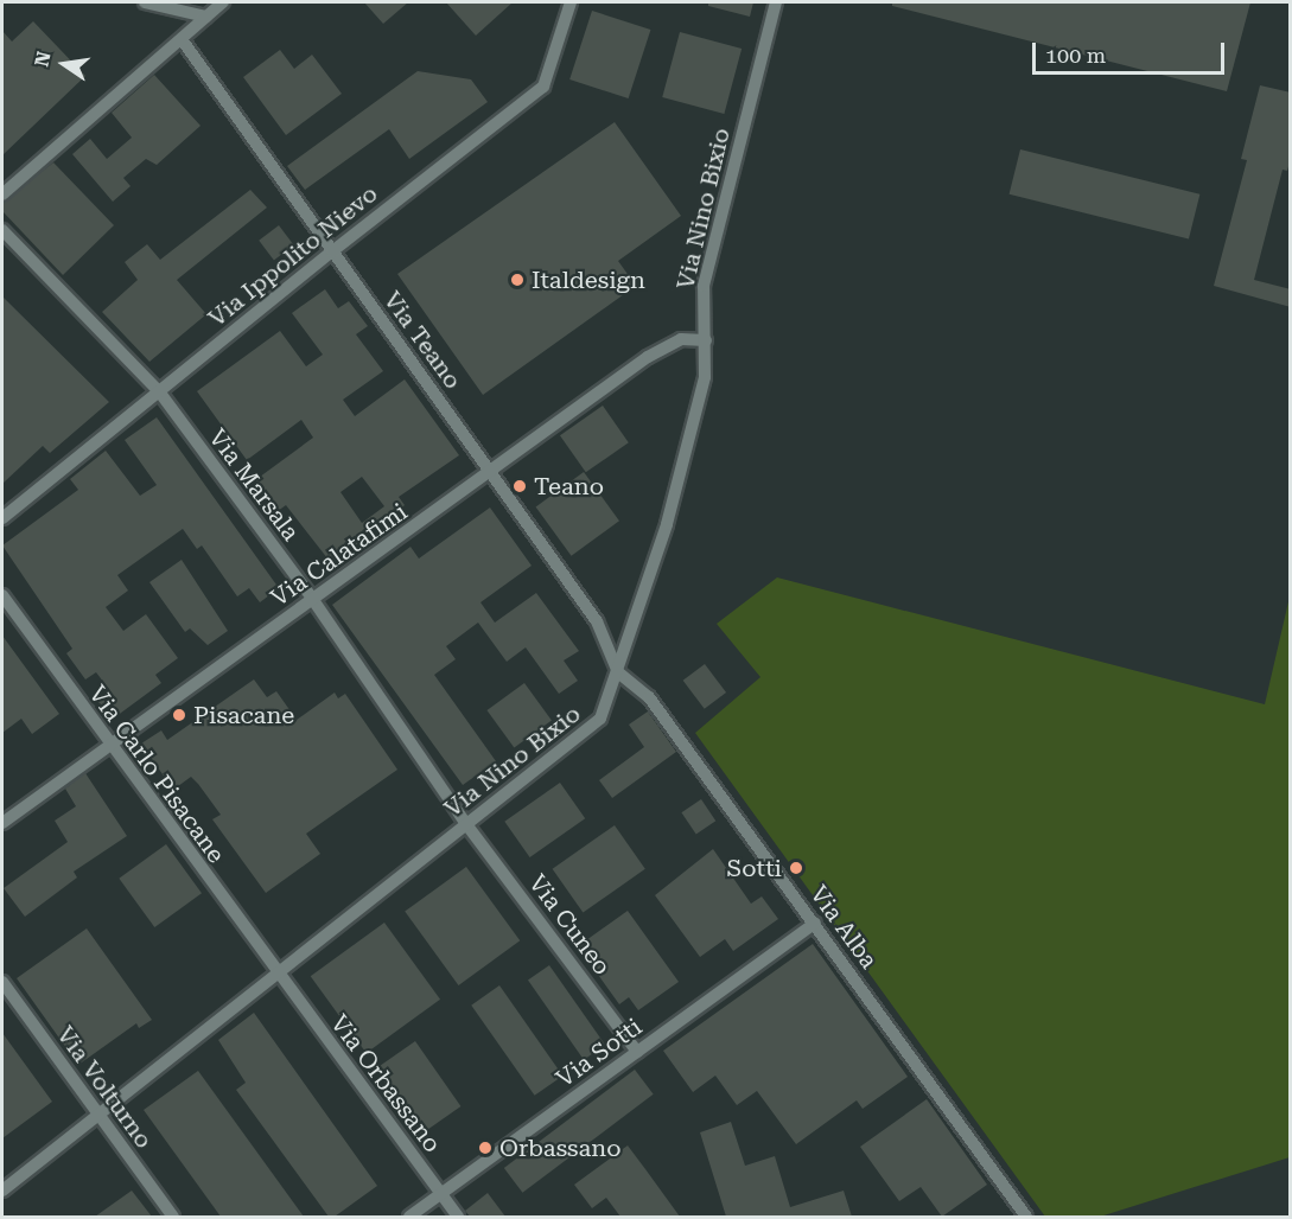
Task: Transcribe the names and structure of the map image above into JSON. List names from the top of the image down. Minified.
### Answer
{"streets":{"street":["Via Nino Bixio","Via Ippolito Nievo","Via Teano","Via Marsala","Via Calatafimi","Via Carlo Pisacane","Via Cuneo","Via Alba","Via Sotti","Via Orbassano","Via Volturno"]},"crossings":[["Via Nino Bixio","Via Teano"],["Via Nino Bixio","Via Marsala"],["Via Nino Bixio","Via Calatafimi"],["Via Nino Bixio","Via Carlo Pisacane"],["Via Nino Bixio","Via Cuneo"],["Via Nino Bixio","Via Alba"],["Via Nino Bixio","Via Orbassano"],["Via Nino Bixio","Via Volturno"],["Via Ippolito Nievo","Via Teano"],["Via Ippolito Nievo","Via Marsala"],["Via Teano","Via Calatafimi"],["Via Teano","Via Alba"],["Via Marsala","Via Calatafimi"],["Via Marsala","Via Cuneo"],["Via Calatafimi","Via Carlo Pisacane"],["Via Carlo Pisacane","Via Orbassano"],["Via Cuneo","Via Sotti"],["Via Alba","Via Sotti"],["Via Sotti","Via Orbassano"]],"places":["Italdesign","Teano","Pisacane","Sotti","Orbassano"],"scale_bar":"100 m","north":"left"}
